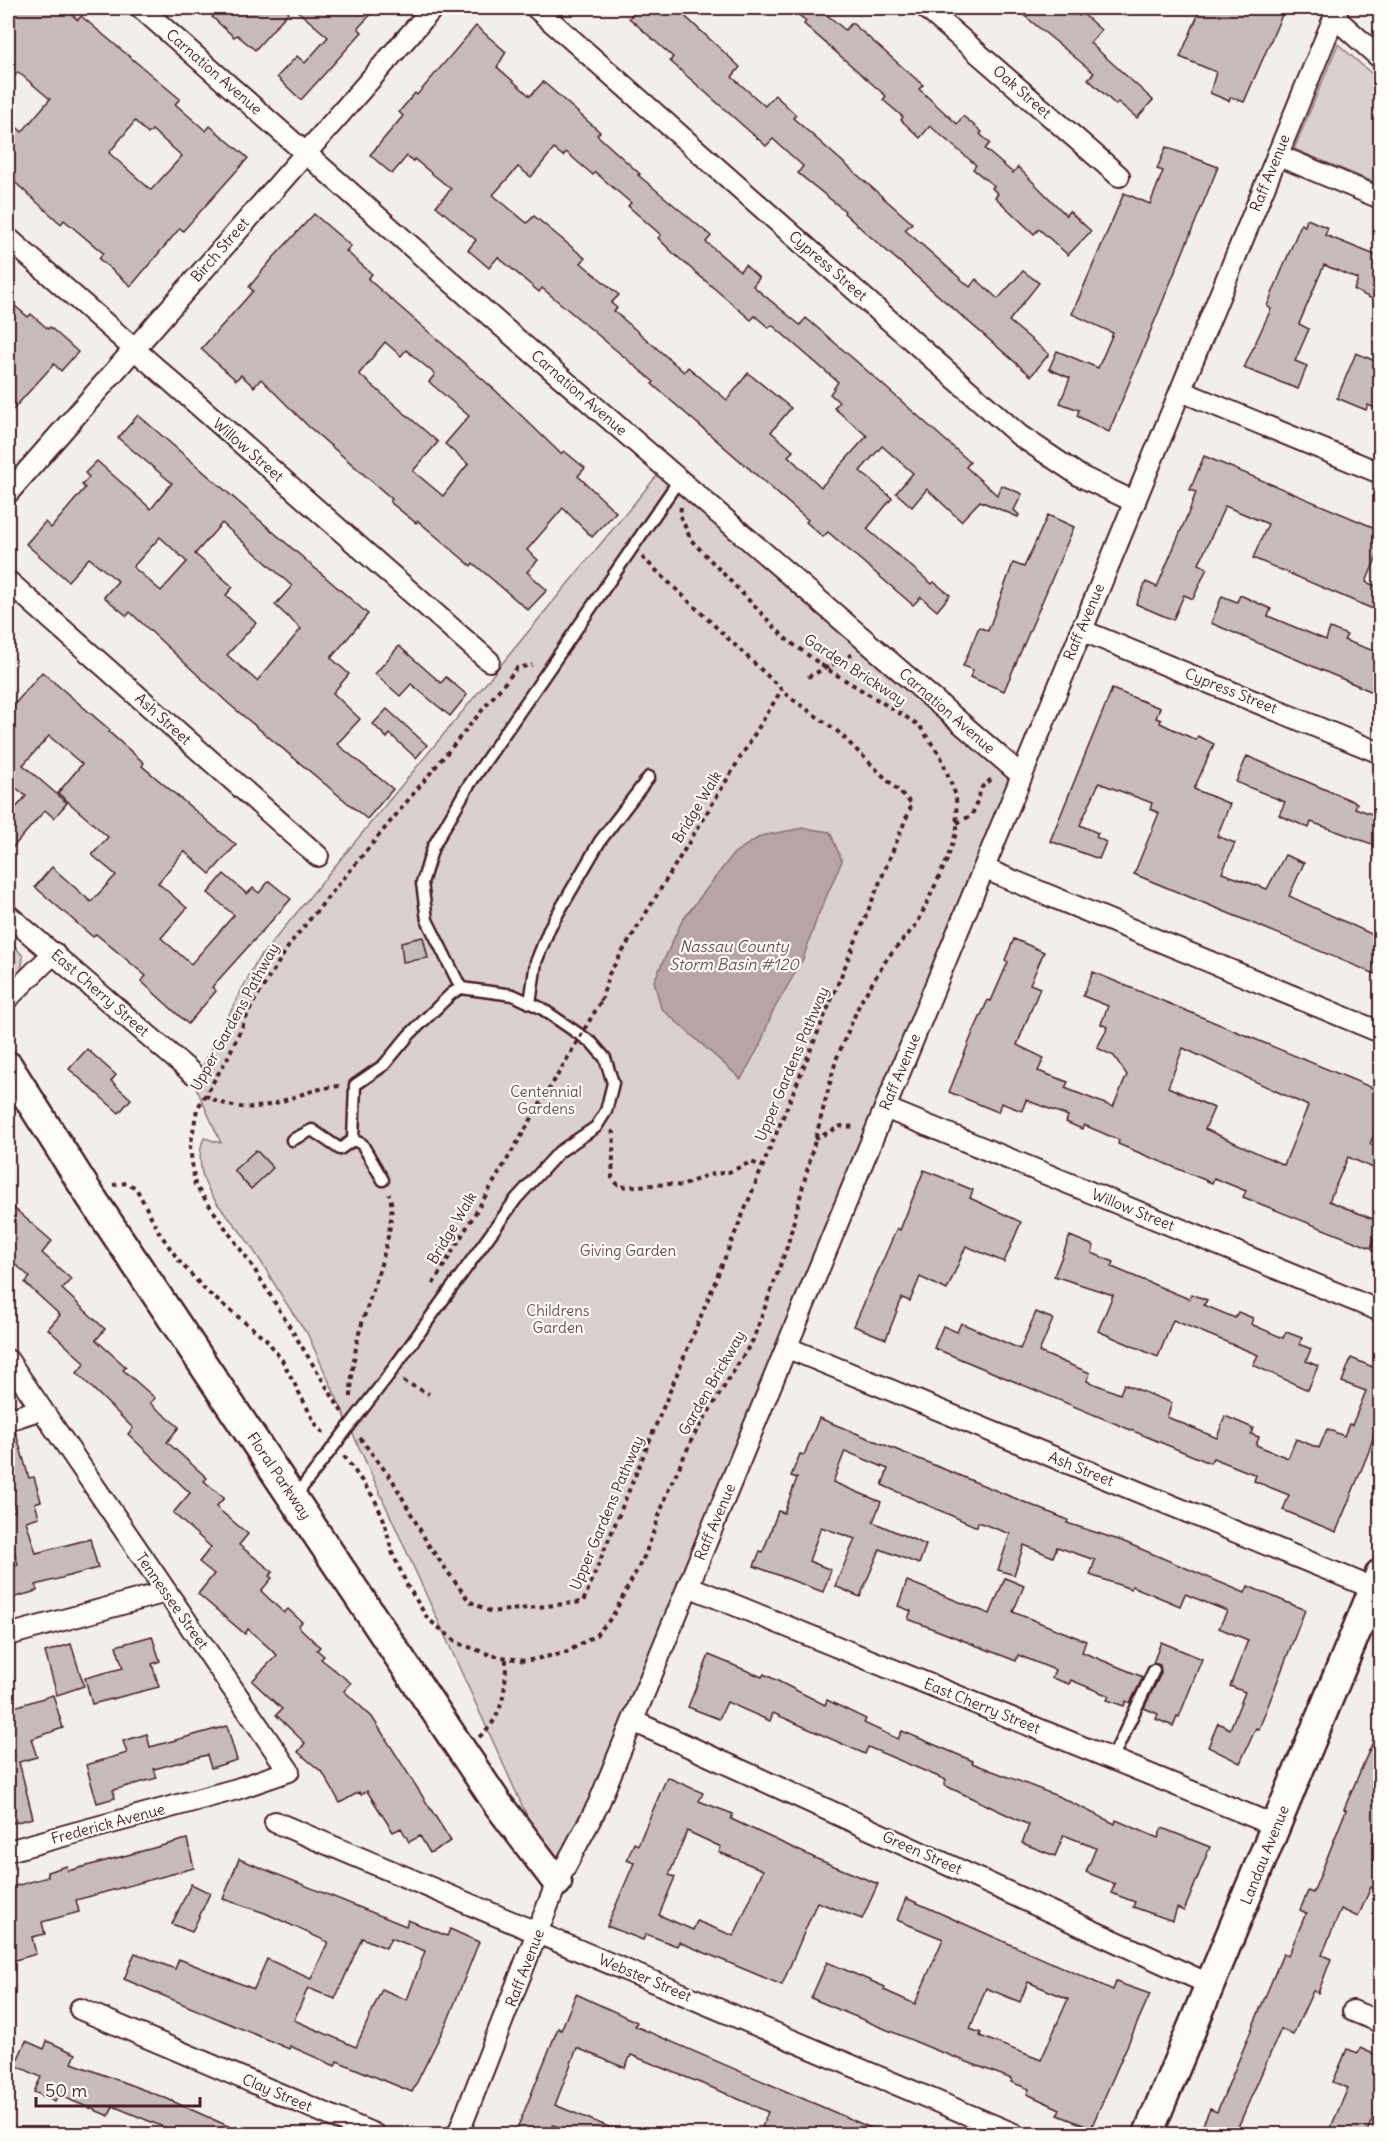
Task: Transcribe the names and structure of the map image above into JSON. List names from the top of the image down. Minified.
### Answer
{"streets":{"street":["Carnation Avenue","Oak Street","Raff Avenue","Birch Street","Cypress Street","Willow Street","Ash Street","East Cherry Street","Floral Parkway","Tennessee Street","Frederick Avenue","Green Street","Landau Avenue","Webster Street","Clay Street"],"path":["Garden Brickway","Bridge Walk","Upper Gardens Pathway"]},"crossings":[["Carnation Avenue","Raff Avenue"],["Carnation Avenue","Birch Street"],["Carnation Avenue","Garden Brickway"],["Raff Avenue","Cypress Street"],["Raff Avenue","Willow Street"],["Raff Avenue","Ash Street"],["Raff Avenue","East Cherry Street"],["Raff Avenue","Floral Parkway"],["Raff Avenue","Green Street"],["Raff Avenue","Webster Street"],["Birch Street","Willow Street"],["Garden Brickway","Floral Parkway"],["Ash Street","Landau Avenue"],["Bridge Walk","Upper Gardens Pathway"],["East Cherry Street","Landau Avenue"],["Tennessee Street","Frederick Avenue"],["Green Street","Landau Avenue"]],"water":["Nassau County Storm Basin #120"],"parks":["Centennial Gardens","Giving Garden","Childrens Garden"],"scale_bar":"50 m"}
